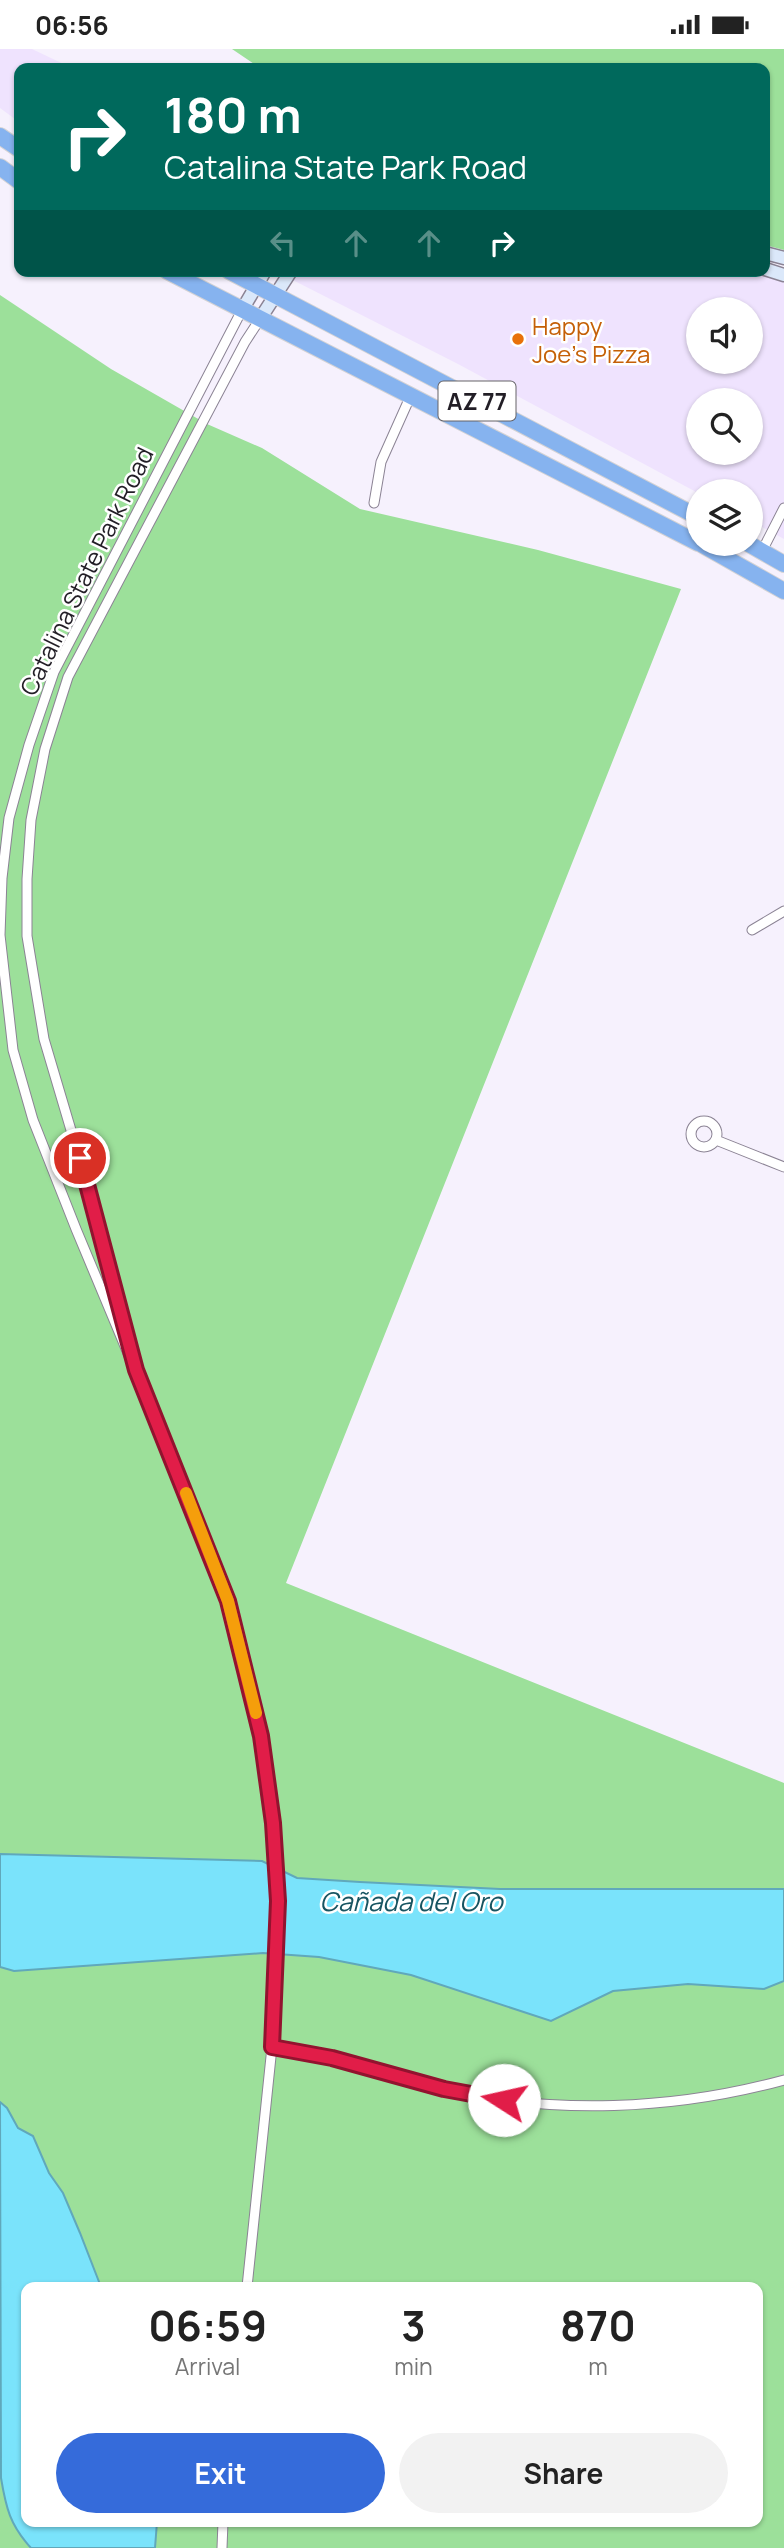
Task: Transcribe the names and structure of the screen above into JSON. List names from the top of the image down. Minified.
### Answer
{"streets":{"highway":["AZ 77"],"street":["Catalina State Park Road"]},"crossings":[["AZ 77","Catalina State Park Road"]],"water":["Cañada del Oro"],"places":["Happy Joe's Pizza"],"page":{"status":"06:56","turn":["180 m","Catalina State Park Road"],"eta":["06:59","Arrival","3","min","870","m"],"buttons":["Exit","Share"]}}
